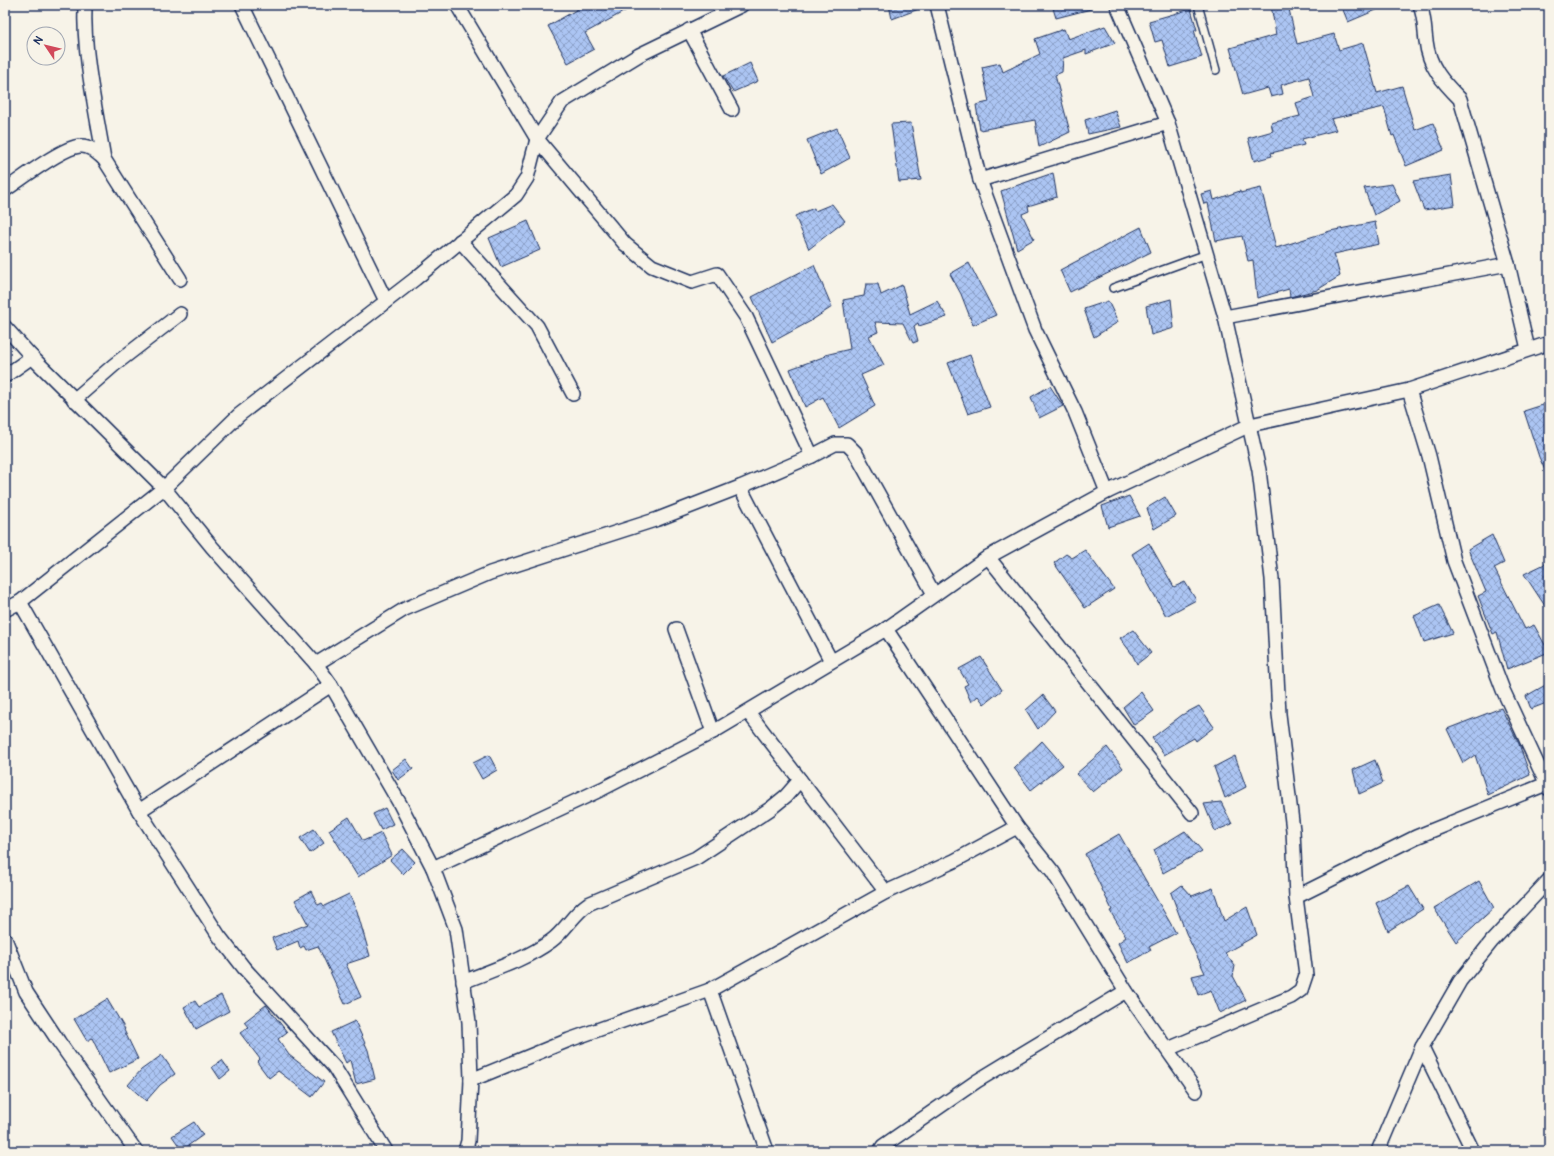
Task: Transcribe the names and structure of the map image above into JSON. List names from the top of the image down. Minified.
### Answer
{"north":"top left"}
